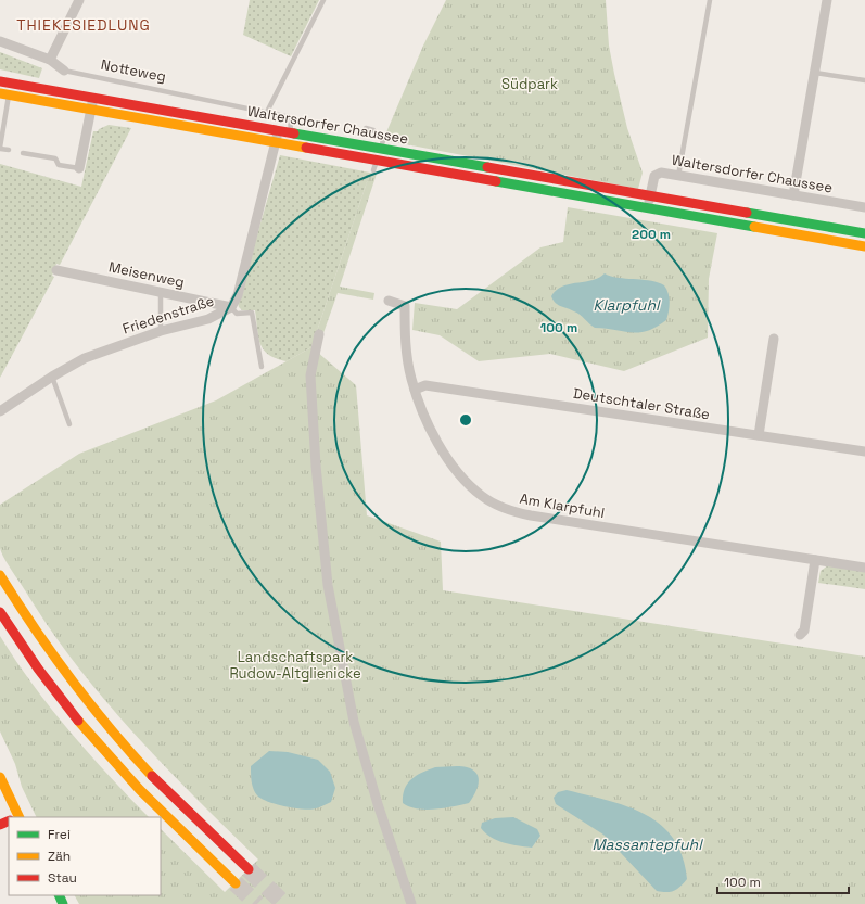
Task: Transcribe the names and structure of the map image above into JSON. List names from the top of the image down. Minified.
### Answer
{"streets":{"main road":["Waltersdorfer Chaussee"],"street":["Notteweg","Meisenweg","Friedenstraße","Deutschtaler Straße","Am Klarpfuhl"]},"crossings":[["Notteweg","Waltersdorfer Chaussee"],["Waltersdorfer Chaussee","Friedenstraße"],["Meisenweg","Friedenstraße"],["Deutschtaler Straße","Am Klarpfuhl"]],"districts":["THIEKESIEDLUNG"],"water":["Klarpfuhl","Massantepfuhl"],"parks":["Südpark","Landschaftspark Rudow-Altglienicke"],"legend":["Frei","Zäh","Stau"],"scale_bar":"100 m","rings":["200 m","100 m"]}
